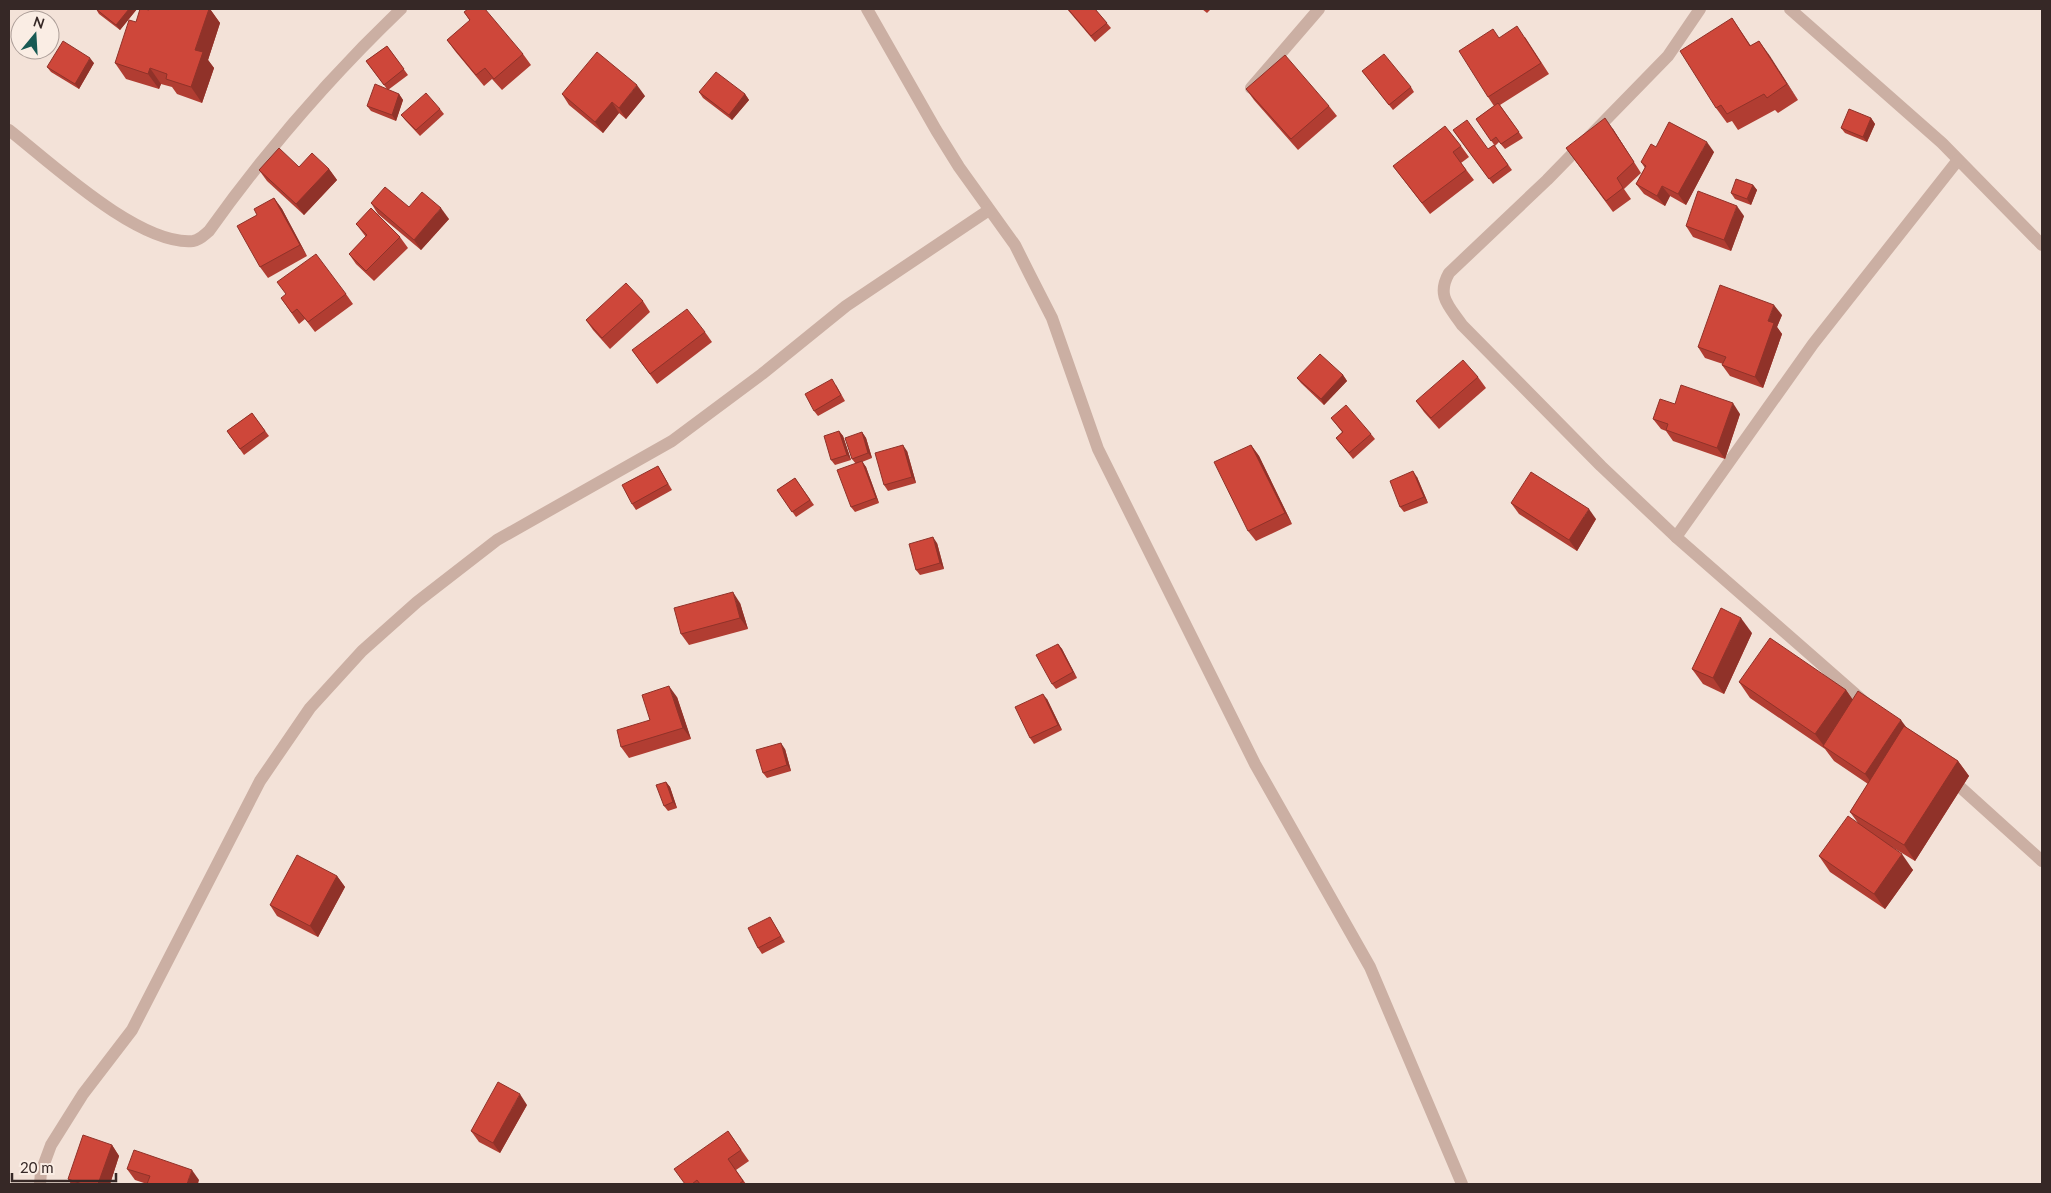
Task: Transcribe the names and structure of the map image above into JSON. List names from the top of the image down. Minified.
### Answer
{"scale_bar":"20 m","north":"top"}
